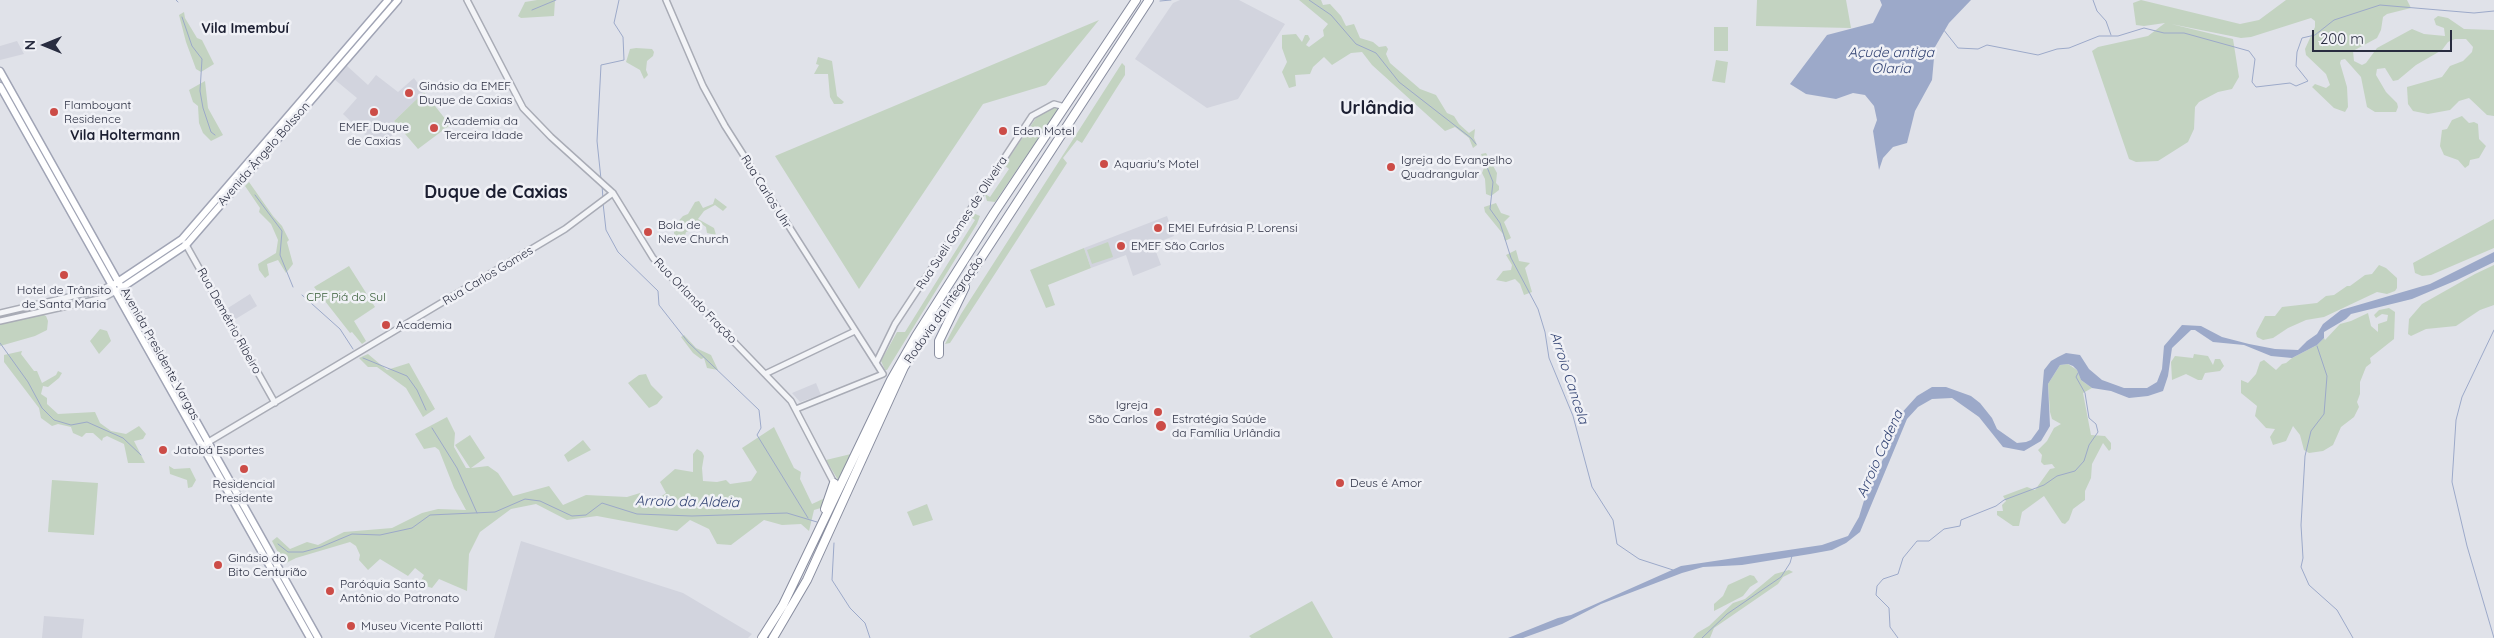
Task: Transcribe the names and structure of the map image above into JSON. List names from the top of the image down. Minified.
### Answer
{"streets":{"highway":["Rodovia da Integração"],"main road":["Avenida Ângelo Bolsson","Avenida Presidente Vargas"],"street":["Rua Carlos Uhr","Rua Sueli Gomes de Oliveira","Rua Carlos Gomes","Rua Orlando Fração","Rua Demétrio Ribeiro"]},"crossings":[["Avenida Ângelo Bolsson","Rua Demétrio Ribeiro"],["Avenida Ângelo Bolsson","Avenida Presidente Vargas"],["Rua Carlos Uhr","Rua Sueli Gomes de Oliveira"],["Rua Carlos Uhr","Rua Orlando Fração"],["Rua Sueli Gomes de Oliveira","Rodovia da Integração"],["Rua Carlos Gomes","Rua Orlando Fração"],["Rua Carlos Gomes","Rua Demétrio Ribeiro"],["Rua Carlos Gomes","Avenida Presidente Vargas"],["Rua Orlando Fração","Rodovia da Integração"]],"districts":["Vila Imembuí","Urlândia","Vila Holtermann","Duque de Caxias"],"water":["Açude antiga Olaria","Arroio Cancela","Arroio Cadena","Arroio da Aldeia"],"parks":["CPF Piá do Sul"],"places":["Ginásio da EMEF Duque de Caxias","Flamboyant Residence","EMEF Duque de Caxias","Academia da Terceira Idade","Eden Motel","Aquariu's Motel","Igreja do Evangelho Quadrangular","EMEI Eufrásia P. Lorensi","Bola de Neve Church","EMEF São Carlos","Hotel de Trânsito de Santa Maria","Academia","Igreja São Carlos","Estratégia Saúde da Família Urlândia","Jatobá Esportes","Residencial Presidente","Deus é Amor","Ginásio do Bito Centurião","Paróquia Santo Antônio do Patronato","Museu Vicente Pallotti"],"scale_bar":"200 m","north":"left"}
